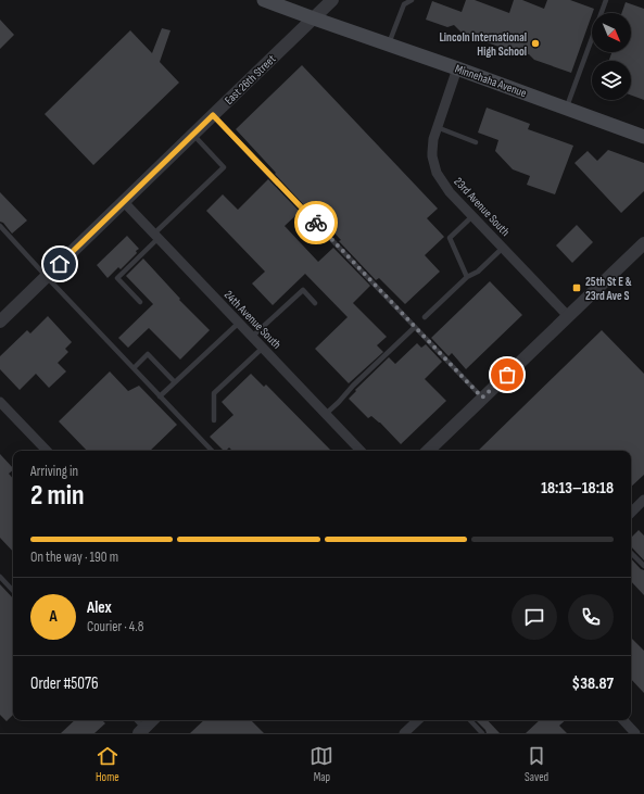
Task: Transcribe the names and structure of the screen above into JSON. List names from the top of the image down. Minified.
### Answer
{"streets":{"main road":["Minnehaha Avenue"],"street":["East 26th Street","23rd Avenue South","24th Avenue South"]},"crossings":[["East 26th Street","Minnehaha Avenue"],["East 26th Street","24th Avenue South"],["Minnehaha Avenue","23rd Avenue South"]],"places":{"other":["Lincoln International High School"],"transit":["25th St E & 23rd Ave S"]},"north":"bottom right","page":{"heading":["2 min","Arriving in","18:13–18:18"],"panel":["Alex","Courier · 4.8","Order #5076","$38.87"],"bar":"On the way · 190 m","round":"A","tabs":["Home","Map","Saved"]}}
